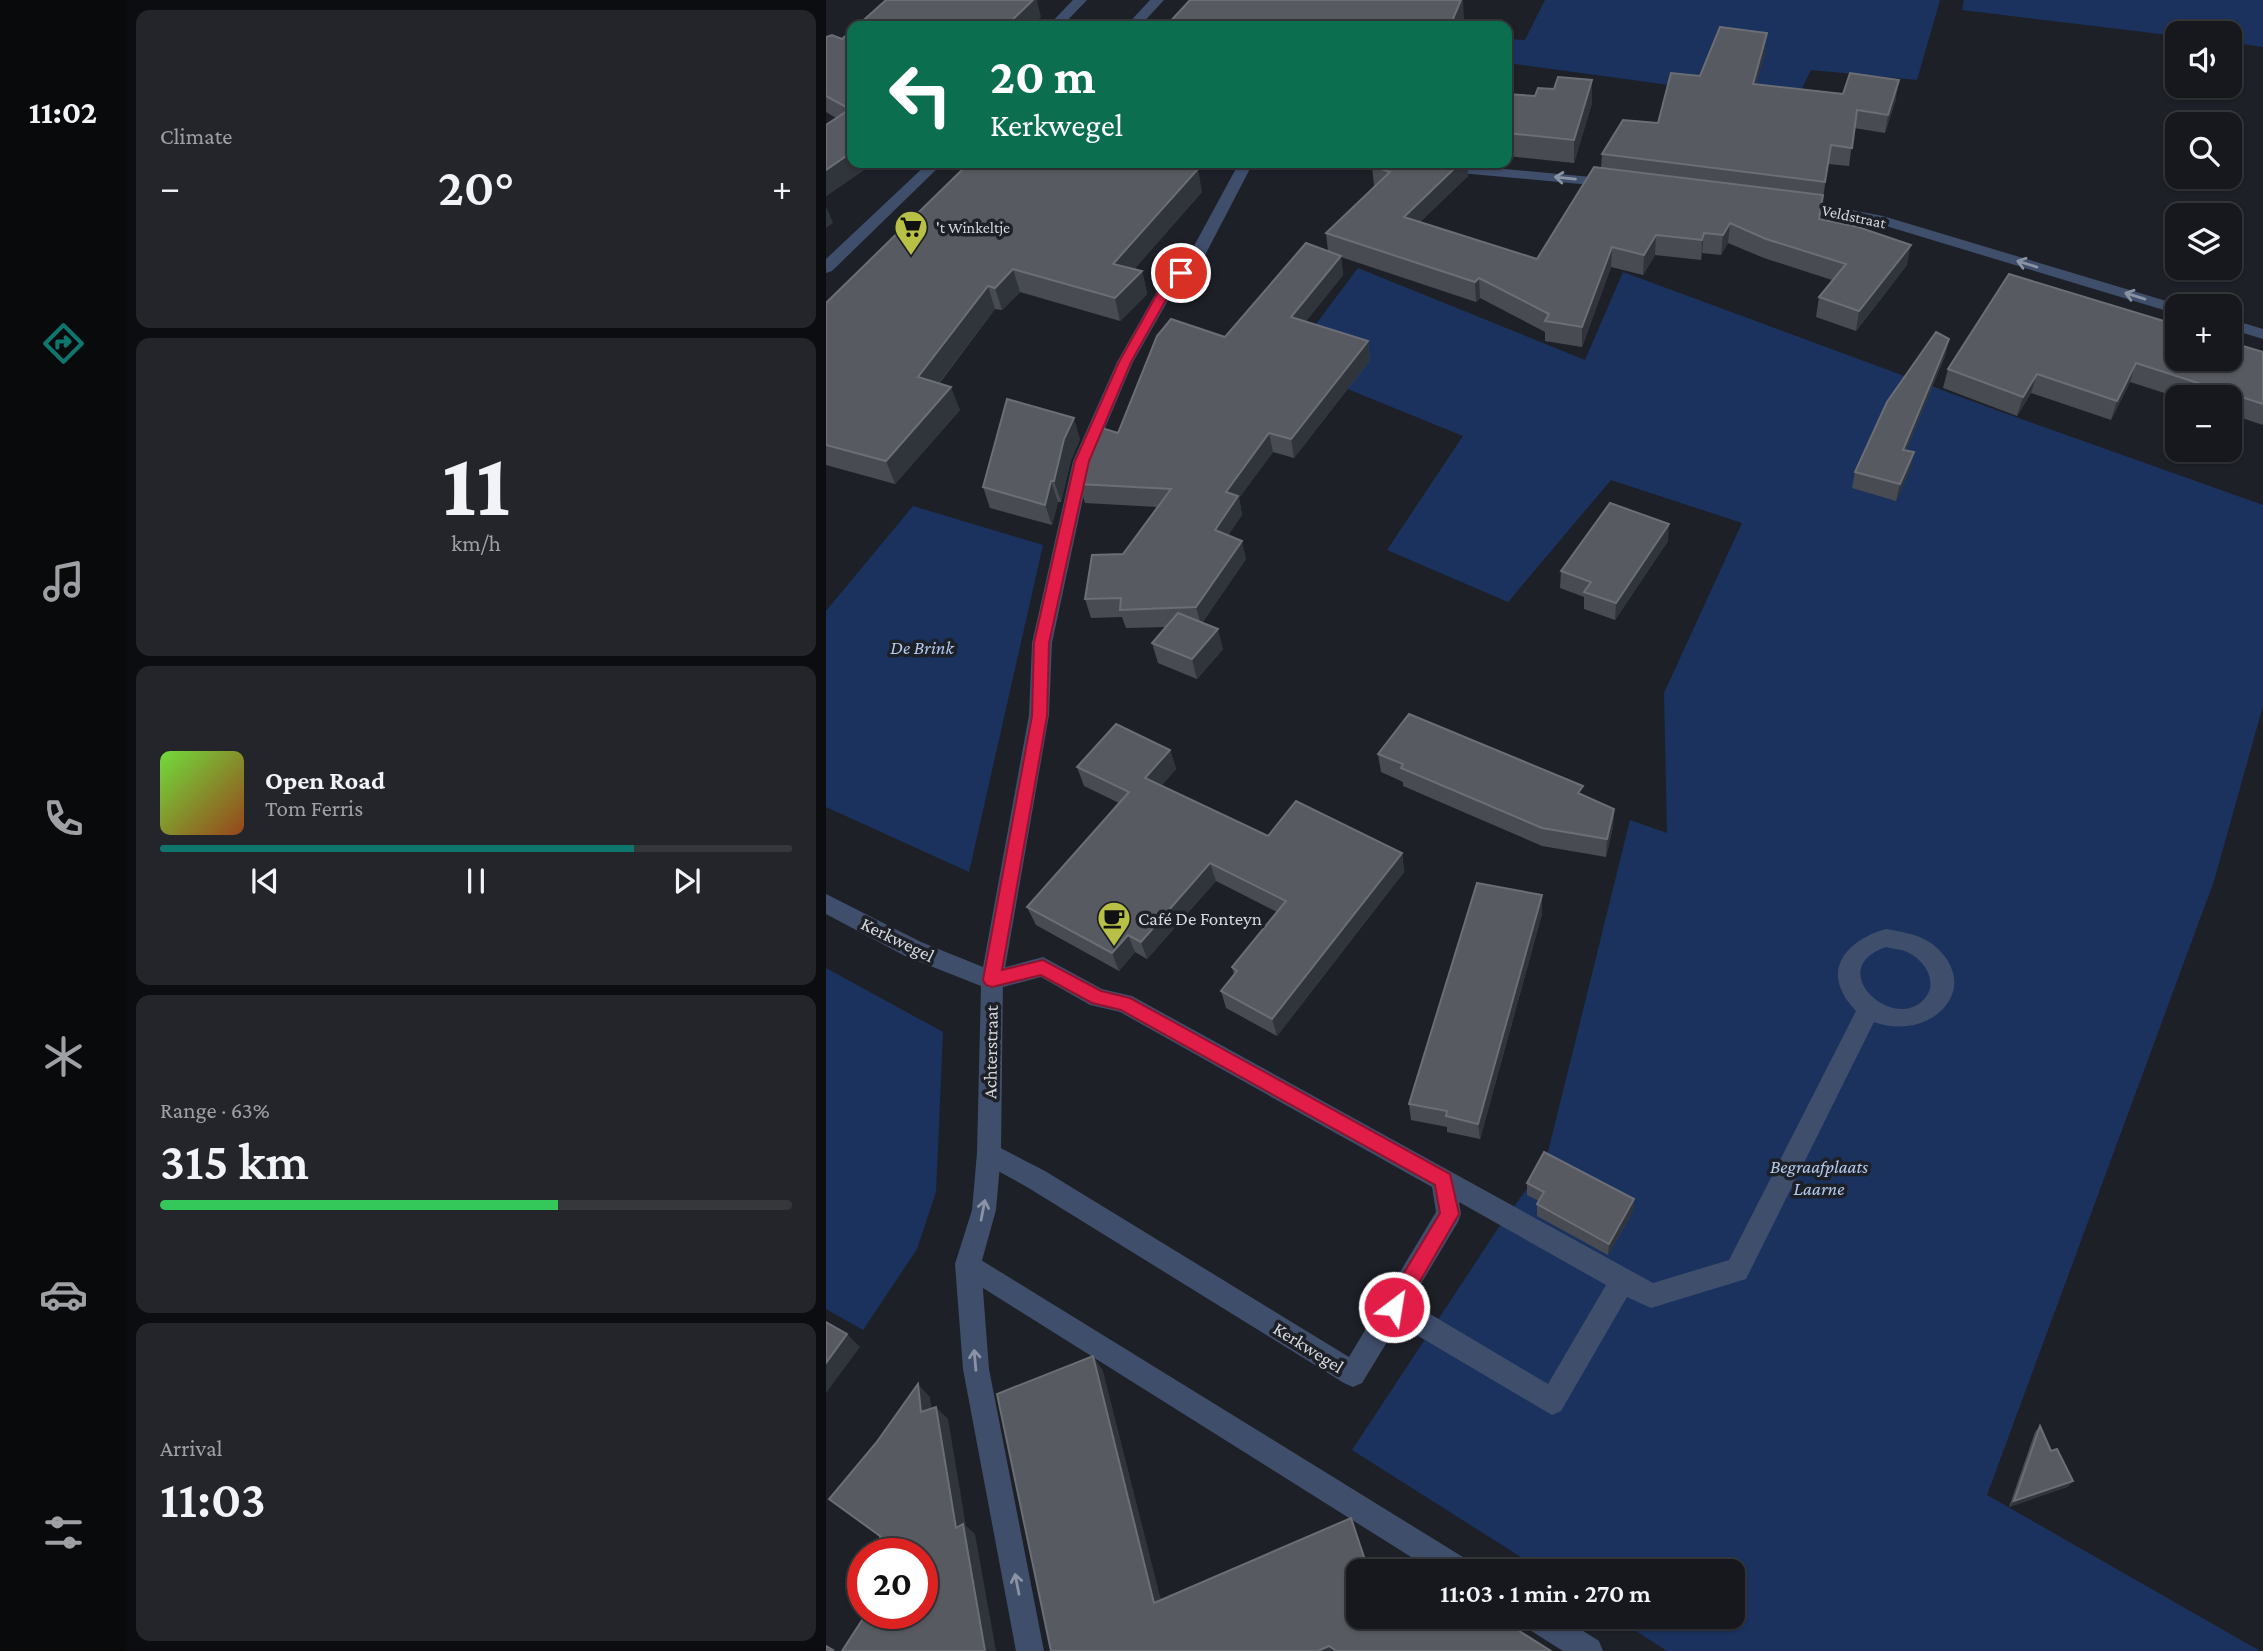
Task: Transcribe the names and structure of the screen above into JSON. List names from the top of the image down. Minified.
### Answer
{"streets":{"street":["Veldstraat","Kerkwegel","Achterstraat"]},"crossings":[["Kerkwegel","Achterstraat"]],"one_way":["Veldstraat"],"parks":["De Brink","Begraafplaats Laarne"],"places":{"supermarket":["'t Winkeltje"],"cafe":["Café De Fonteyn"]},"page":{"tabs":"11:02","tile":["Climate",["11","km/h"],["Range · 63%","315 km"],["Arrival","11:03"]],"map_buttons":["+","−"],"turn":["20 m","Kerkwegel"],"heat":["−","20°","+"],"song":["Open Road","Tom Ferris"],"limit":"20","trip":"11:03 · 1 min · 270 m"}}
